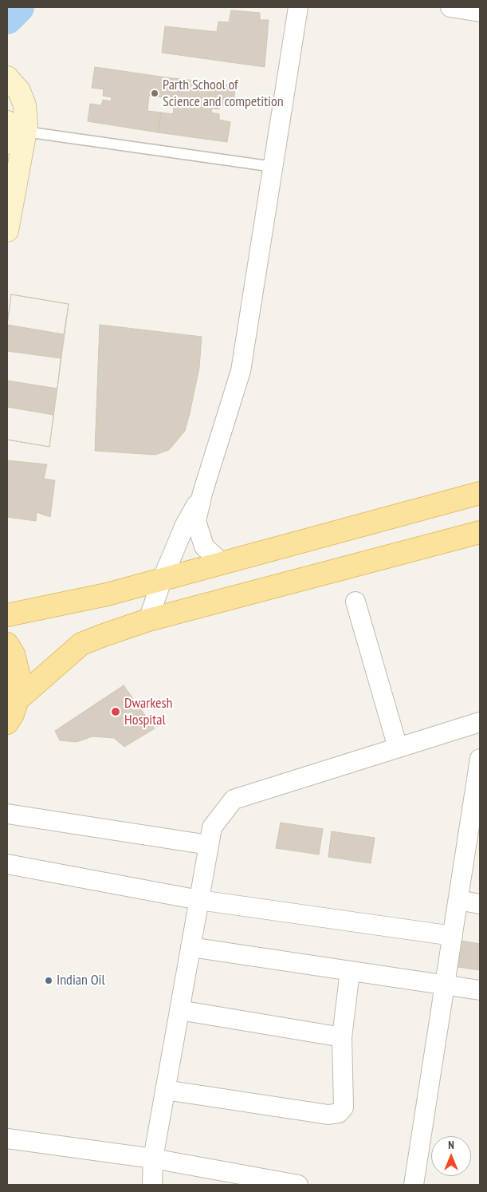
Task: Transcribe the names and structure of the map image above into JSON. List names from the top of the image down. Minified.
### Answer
{"places":["Parth School of Science and competition","Dwarkesh Hospital","Indian Oil"],"north":"top"}
